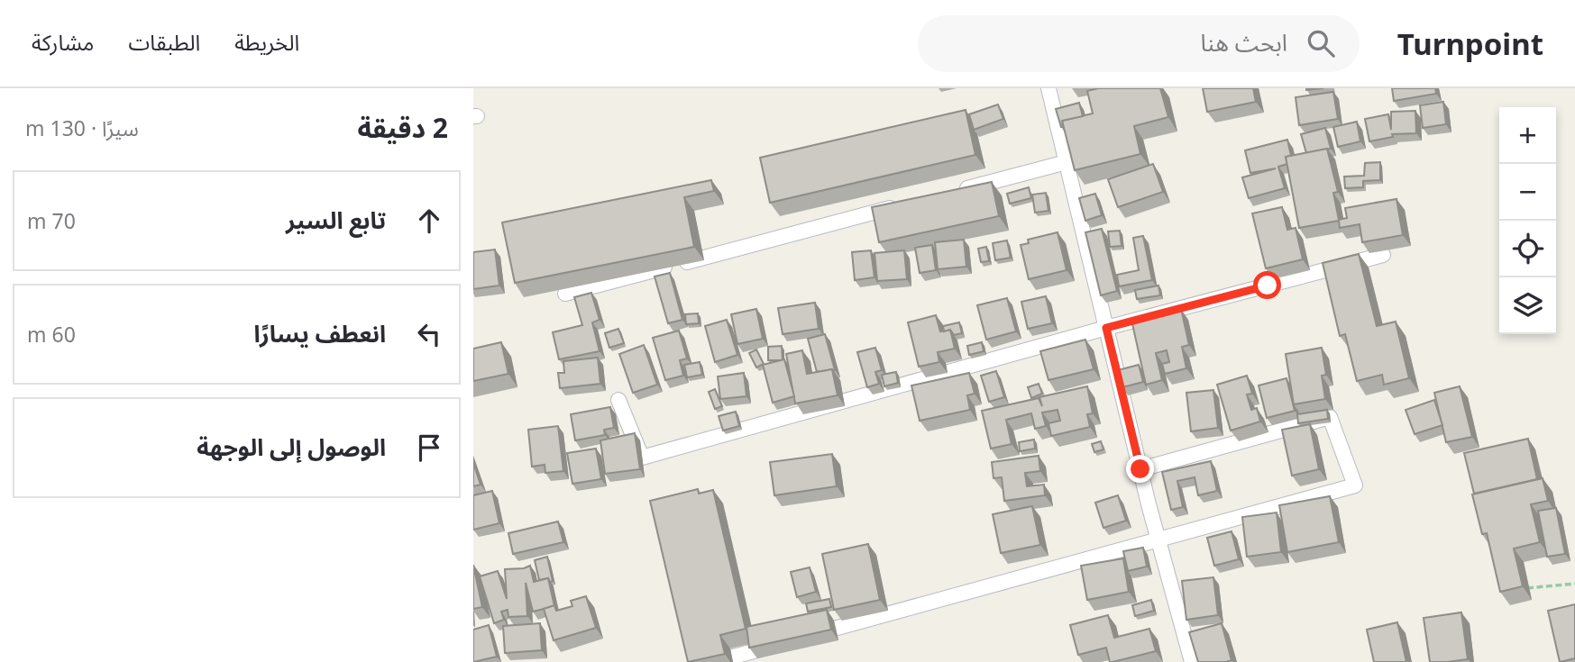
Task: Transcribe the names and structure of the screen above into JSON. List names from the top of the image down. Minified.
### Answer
{"page":{"header":"Turnpoint","search":"ابحث هنا","nav":["الخريطة","الطبقات","مشاركة"],"heading":["2 دقيقة","سيرًا · 130 m"],"map_buttons":["+","−"],"list":[["تابع السير","70 m"],["انعطف يسارًا","60 m"],"الوصول إلى الوجهة"]}}
